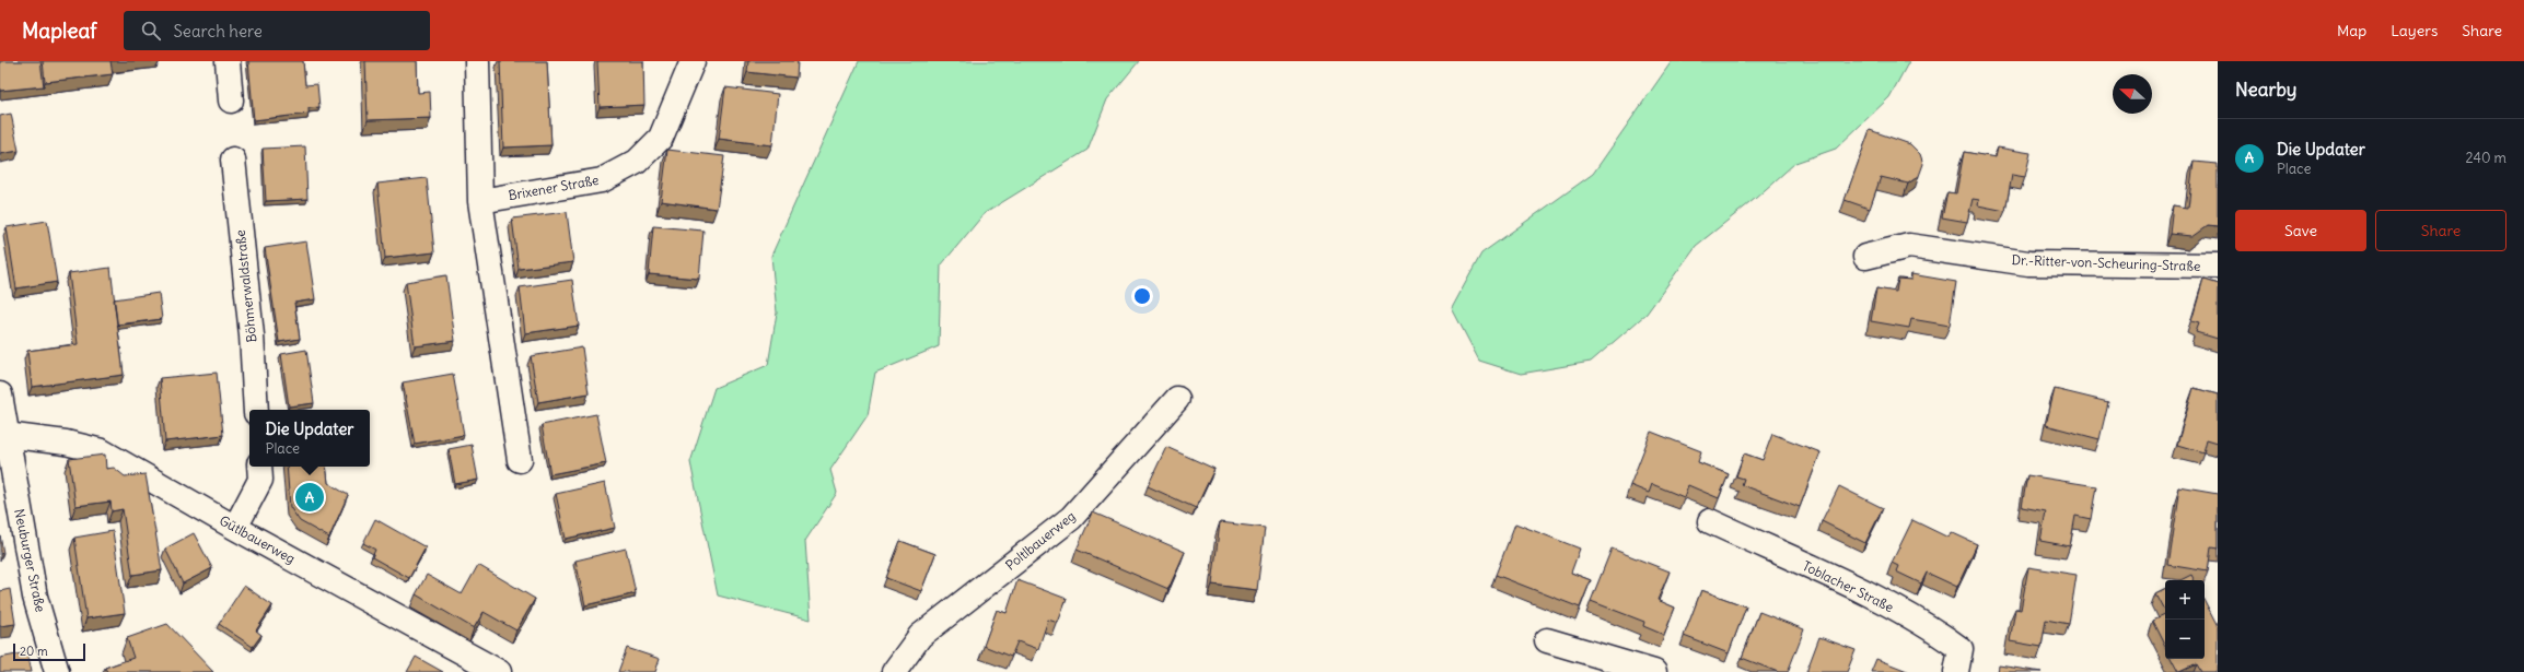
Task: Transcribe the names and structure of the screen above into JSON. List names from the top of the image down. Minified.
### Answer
{"streets":{"street":["Brixener Straße","Dr.-Ritter-von-Scheuring-Straße","Böhmerwaldstraße","Gütlbauerweg","Poltlbauerweg","Neuburger Straße","Toblacher Straße"]},"crossings":[["Gütlbauerweg","Neuburger Straße"]],"scale_bar":"20 m","north":"left","page":{"header":"Mapleaf","search":"Search here","nav":["Map","Layers","Share"],"heading":"Nearby","list":[{"mark":"A","name":"Die Updater","note":"Place","value":"240 m"}],"buttons":["Save","Share"],"popup":["Die Updater","Place"],"pins":"A","map_buttons":["+","−"],"scale":"20 m"}}
